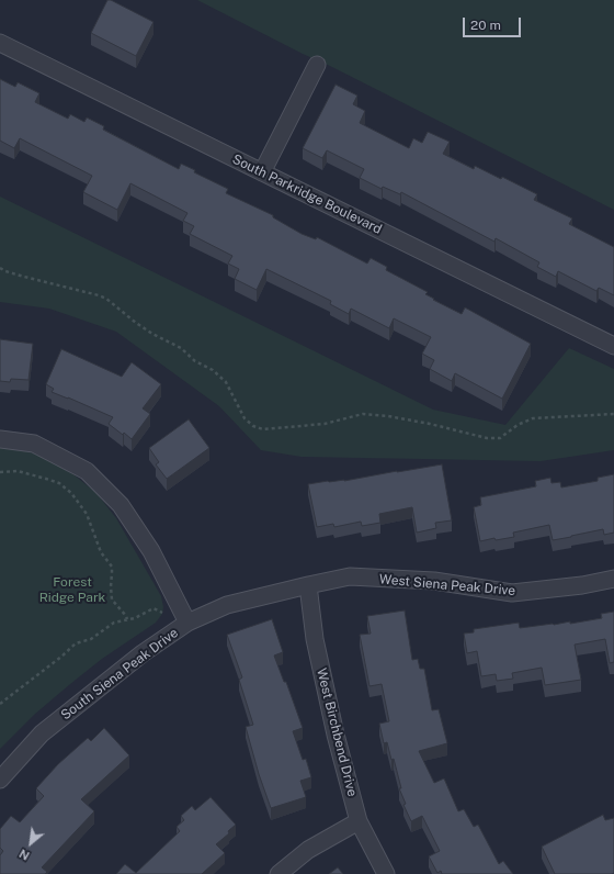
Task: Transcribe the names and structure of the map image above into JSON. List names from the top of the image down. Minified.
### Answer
{"streets":{"street":["South Parkridge Boulevard","West Siena Peak Drive","South Siena Peak Drive","West Birchbend Drive"]},"crossings":[["West Siena Peak Drive","South Siena Peak Drive"],["West Siena Peak Drive","West Birchbend Drive"],["South Siena Peak Drive","West Birchbend Drive"]],"parks":["Forest Ridge Park"],"scale_bar":"20 m","north":"bottom left"}
